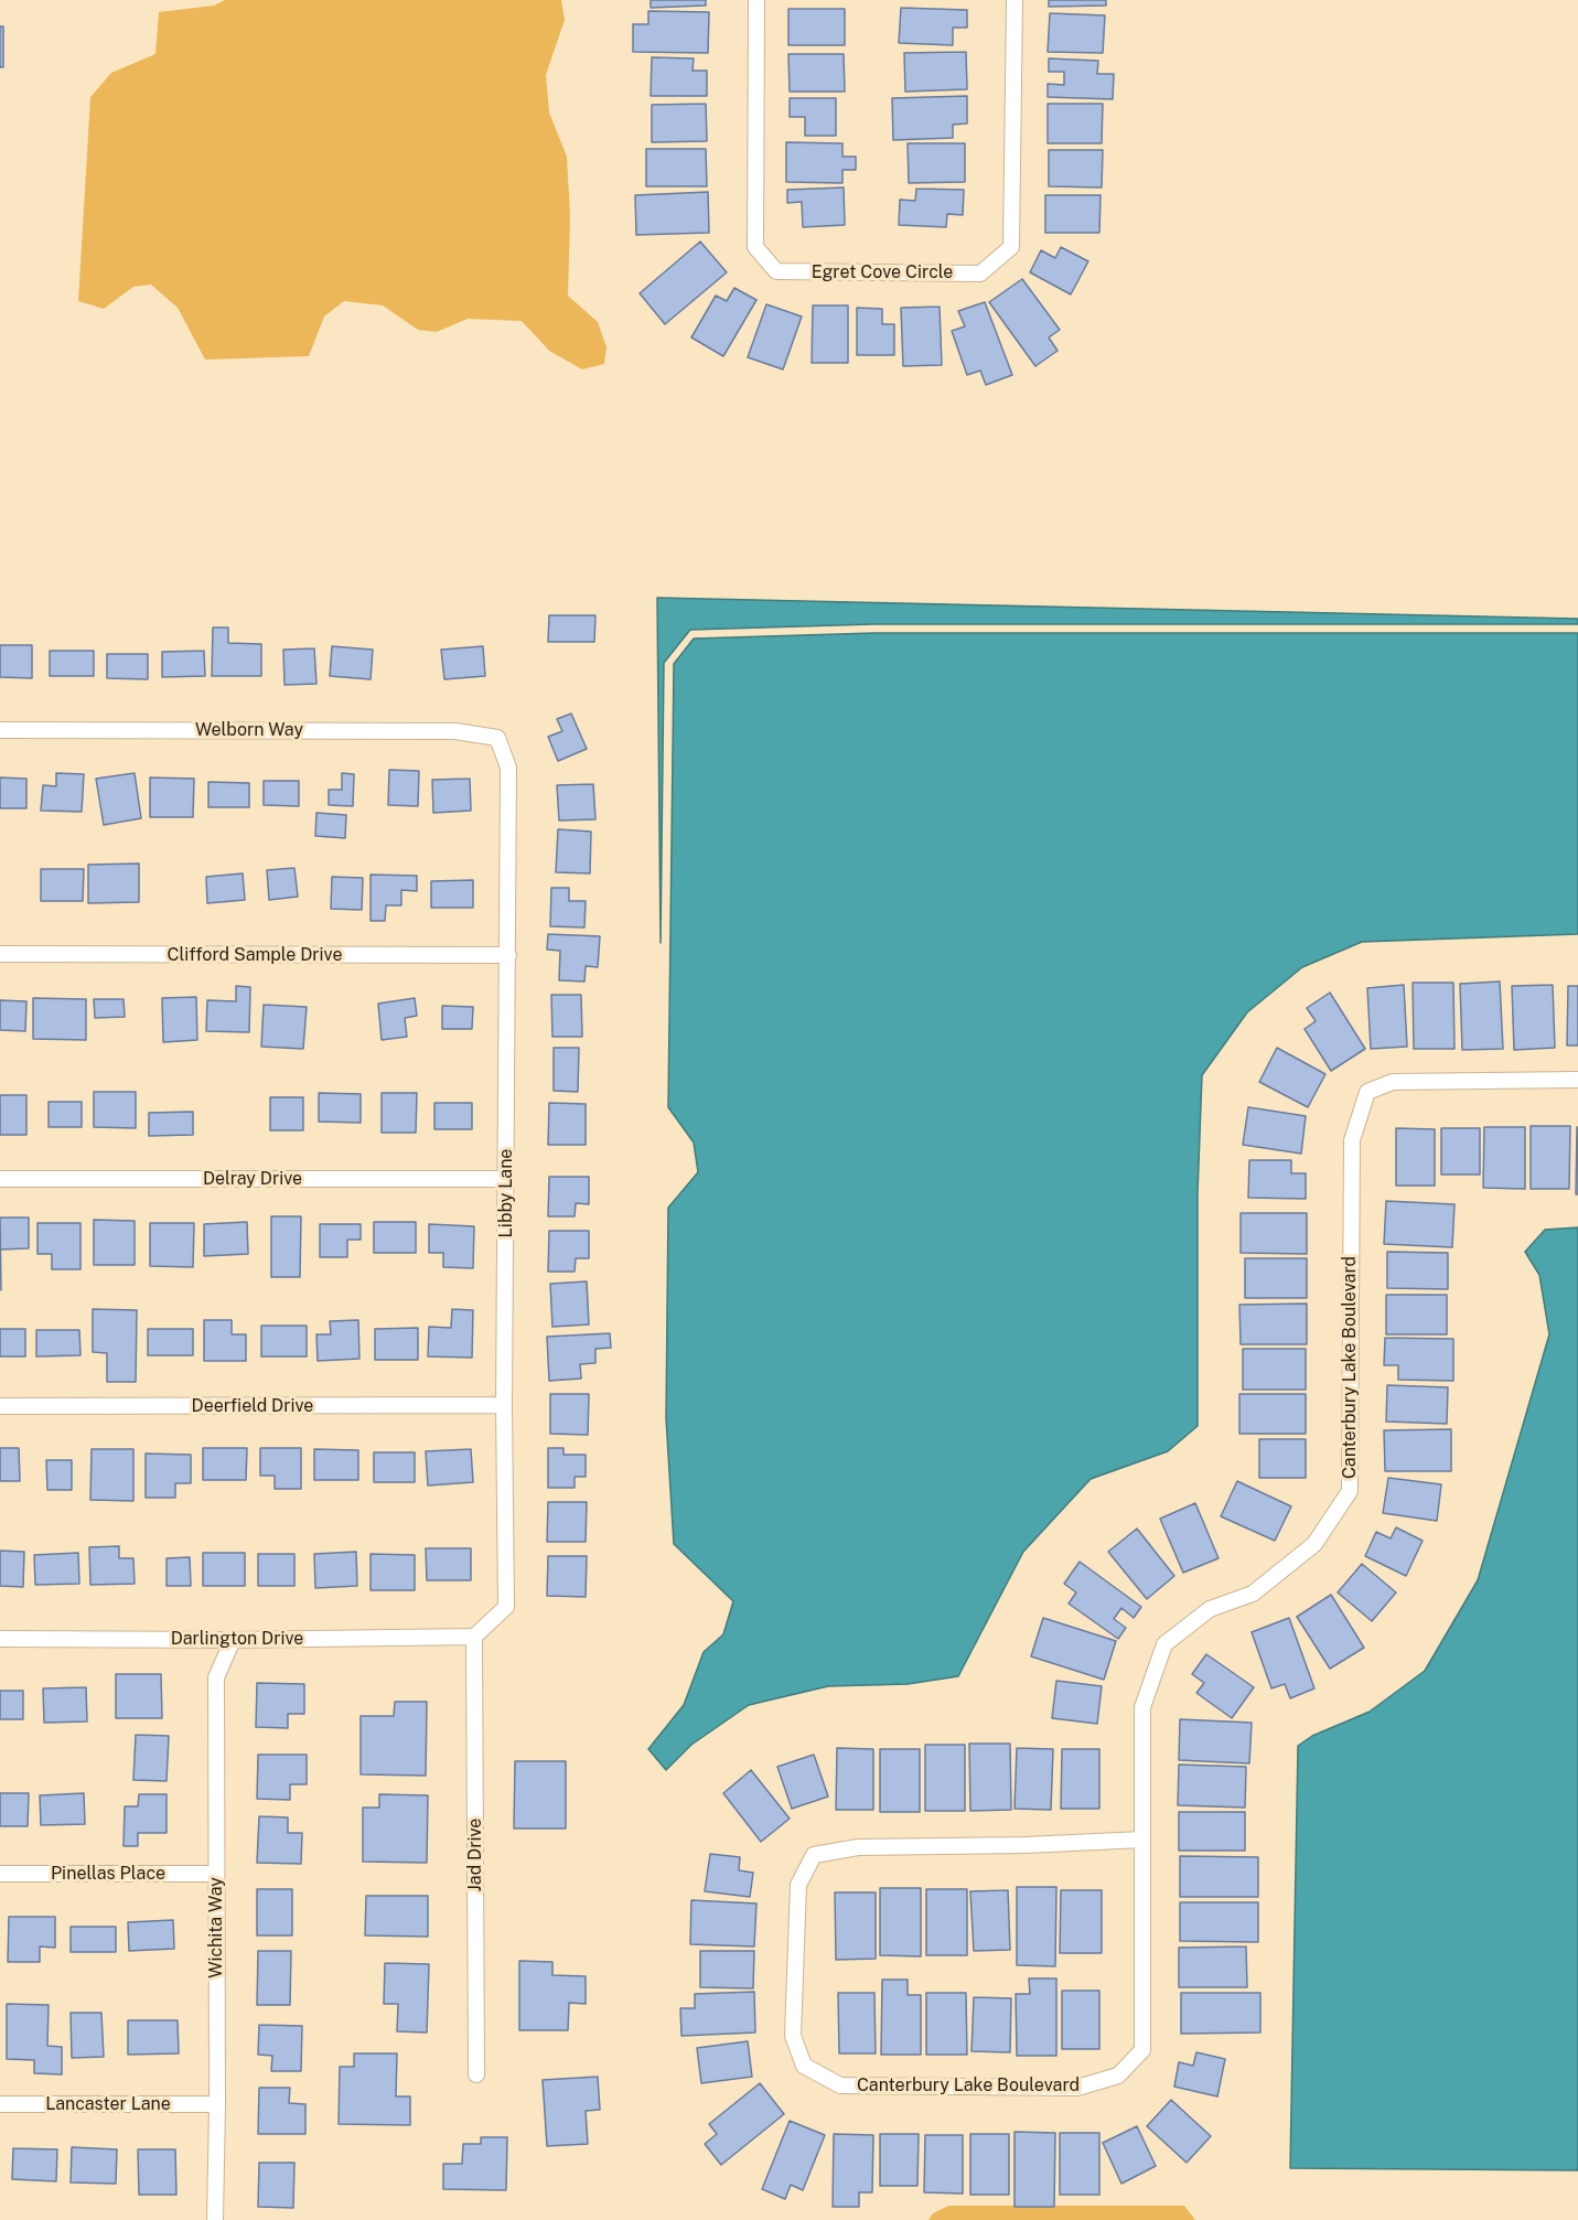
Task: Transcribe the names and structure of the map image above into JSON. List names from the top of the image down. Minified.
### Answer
{"streets":{"street":["Egret Cove Circle","Welborn Way","Clifford Sample Drive","Delray Drive","Libby Lane","Canterbury Lake Boulevard","Deerfield Drive","Darlington Drive","Jad Drive","Pinellas Place","Wichita Way","Lancaster Lane"]},"crossings":[["Welborn Way","Libby Lane"],["Clifford Sample Drive","Libby Lane"],["Delray Drive","Libby Lane"],["Libby Lane","Deerfield Drive"],["Libby Lane","Darlington Drive"],["Libby Lane","Jad Drive"],["Darlington Drive","Jad Drive"],["Darlington Drive","Wichita Way"],["Pinellas Place","Wichita Way"],["Wichita Way","Lancaster Lane"]]}
